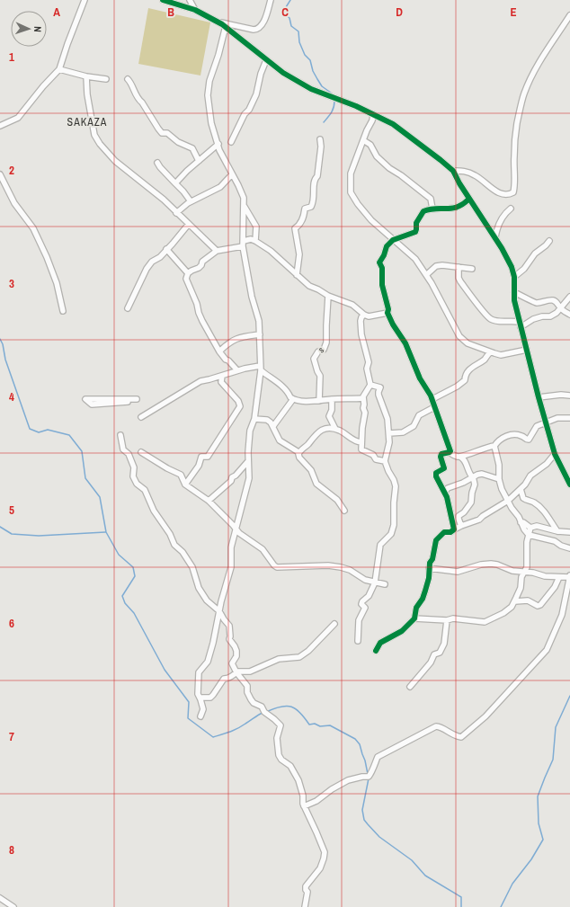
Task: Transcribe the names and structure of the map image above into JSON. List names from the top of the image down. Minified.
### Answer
{"streets":{"street":["s"]},"districts":["SAKAZA"],"north":"right","grid":{"columns":["A","B","C","D","E"],"rows":["1","2","3","4","5","6","7","8"]}}
